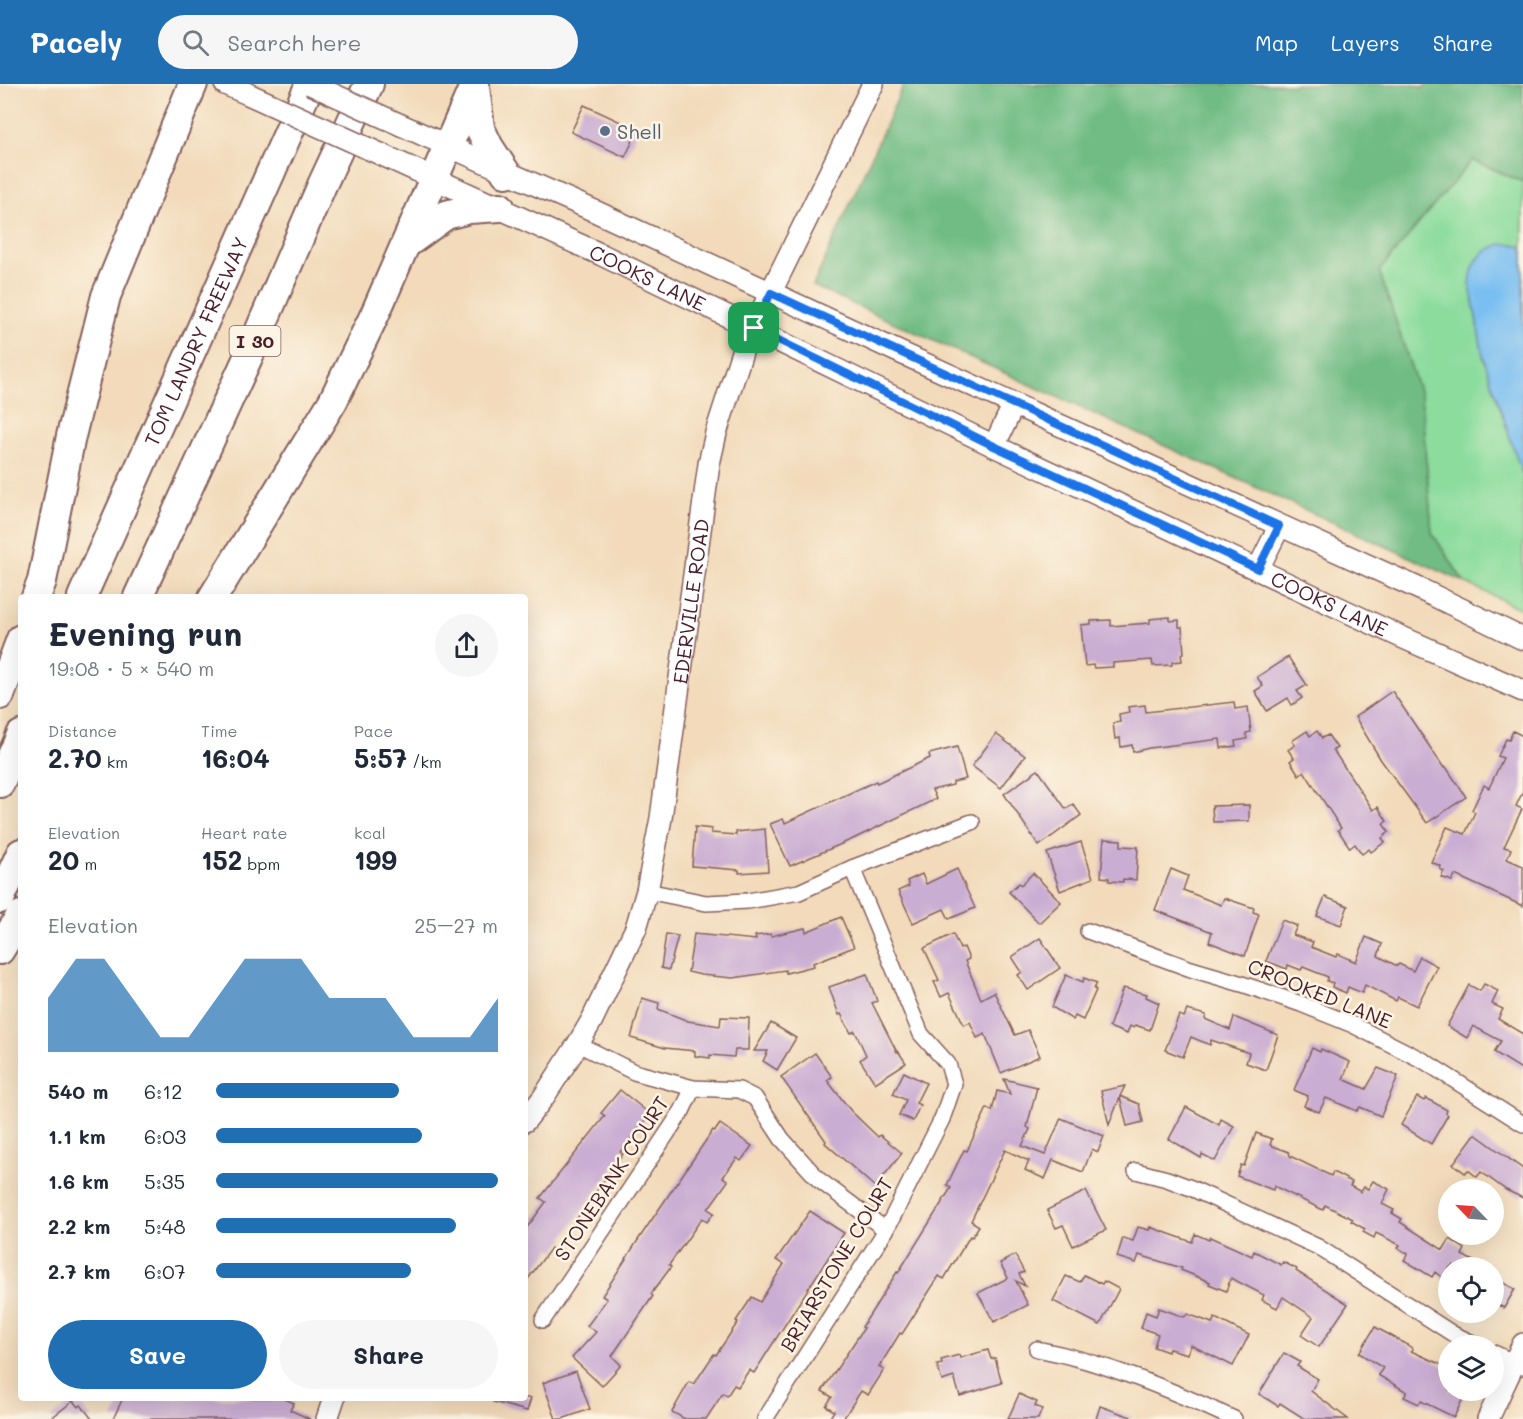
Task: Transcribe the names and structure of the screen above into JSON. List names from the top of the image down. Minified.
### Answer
{"streets":{"highway":["TOM LANDRY FREEWAY","I 30"],"main road":["COOKS LANE","EDERVILLE ROAD"],"street":["CROOKED LANE","STONEBANK COURT","BRIARSTONE COURT"]},"crossings":[["COOKS LANE","TOM LANDRY FREEWAY"],["COOKS LANE","EDERVILLE ROAD"]],"places":["Shell"],"north":"top left","page":{"header":"Pacely","search":"Search here","nav":["Map","Layers","Share"],"heading":["Evening run","19:08 · 5 × 540 m"],"stats":[["Distance","2.70 km"],["Time","16:04"],["Pace","5:57 /km"],["Elevation","20 m"],["Heart rate","152 bpm"],["kcal","199"]],"chart":["Elevation","25–27 m"],"list":[{"name":"540 m","note":"6:12"},{"name":"1.1 km","note":"6:03"},{"name":"1.6 km","note":"5:35"},{"name":"2.2 km","note":"5:48"},{"name":"2.7 km","note":"6:07"}],"buttons":["Save","Share"]}}
